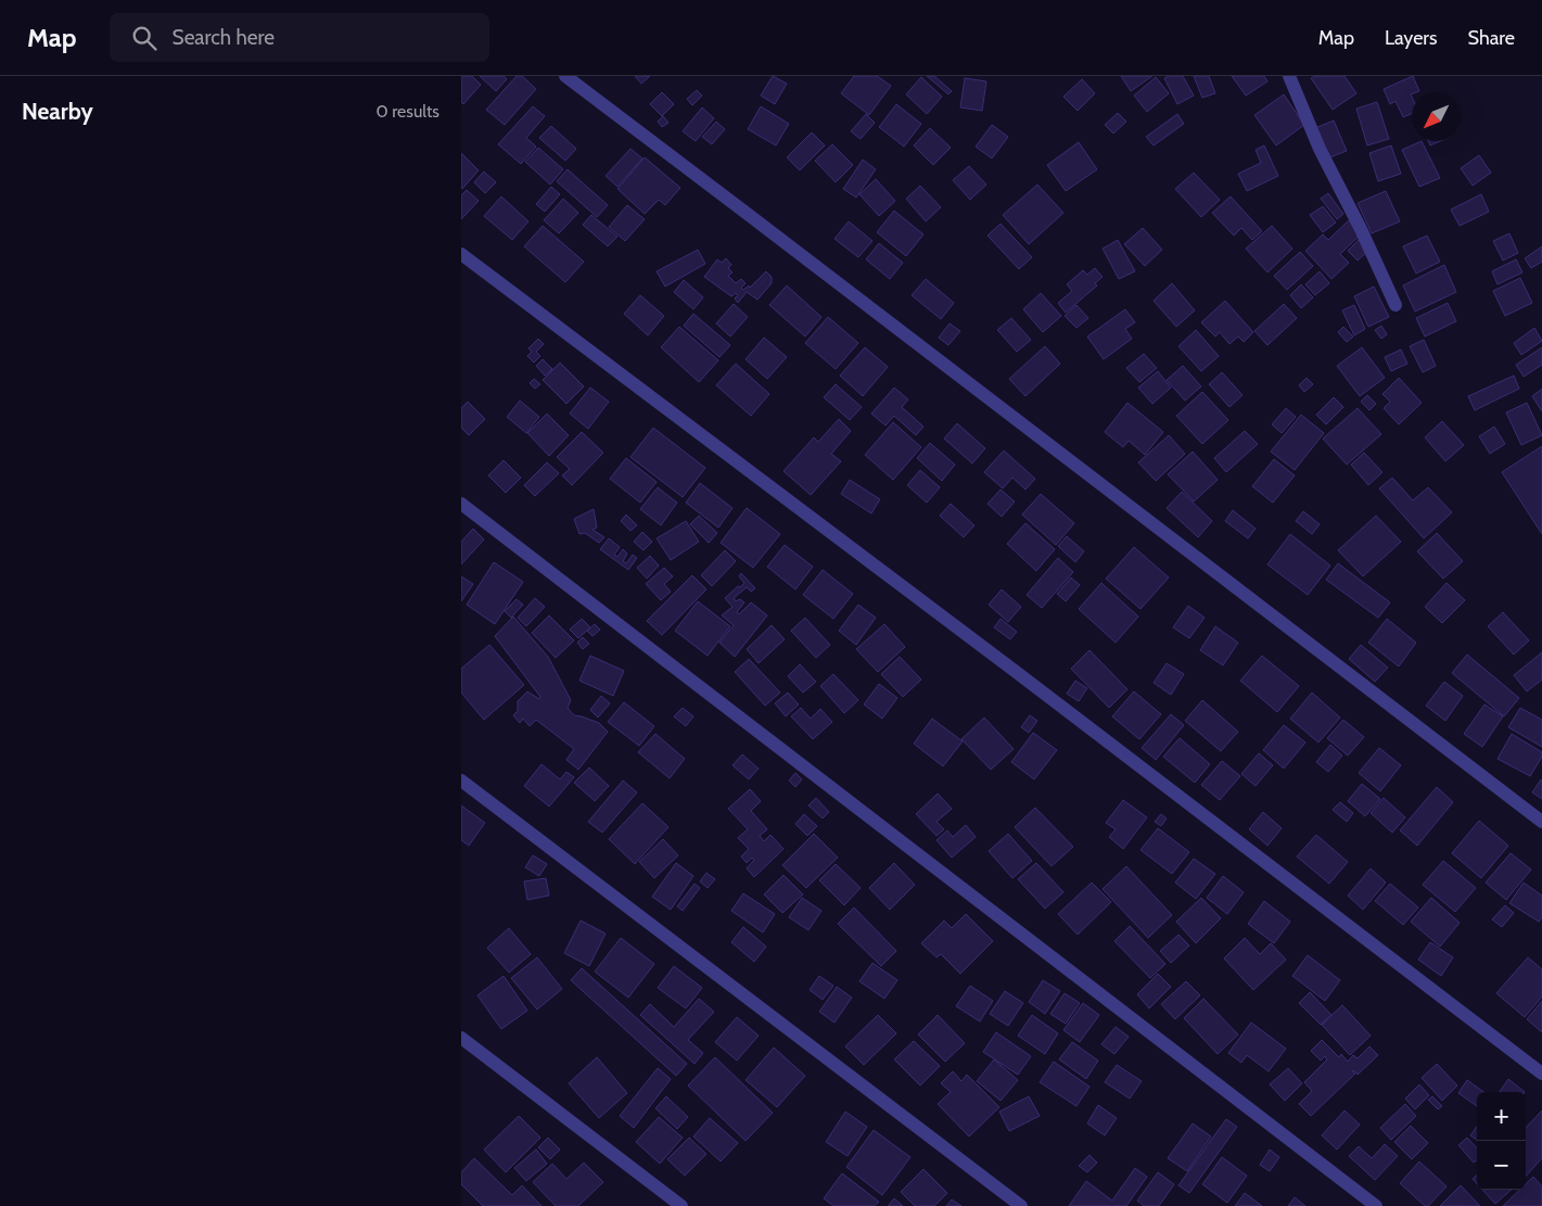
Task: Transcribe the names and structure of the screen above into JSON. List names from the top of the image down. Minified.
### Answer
{"north":"bottom left","page":{"header":"Map","search":"Search here","nav":["Map","Layers","Share"],"heading":["Nearby","0 results"],"map_buttons":["+","−"]}}
